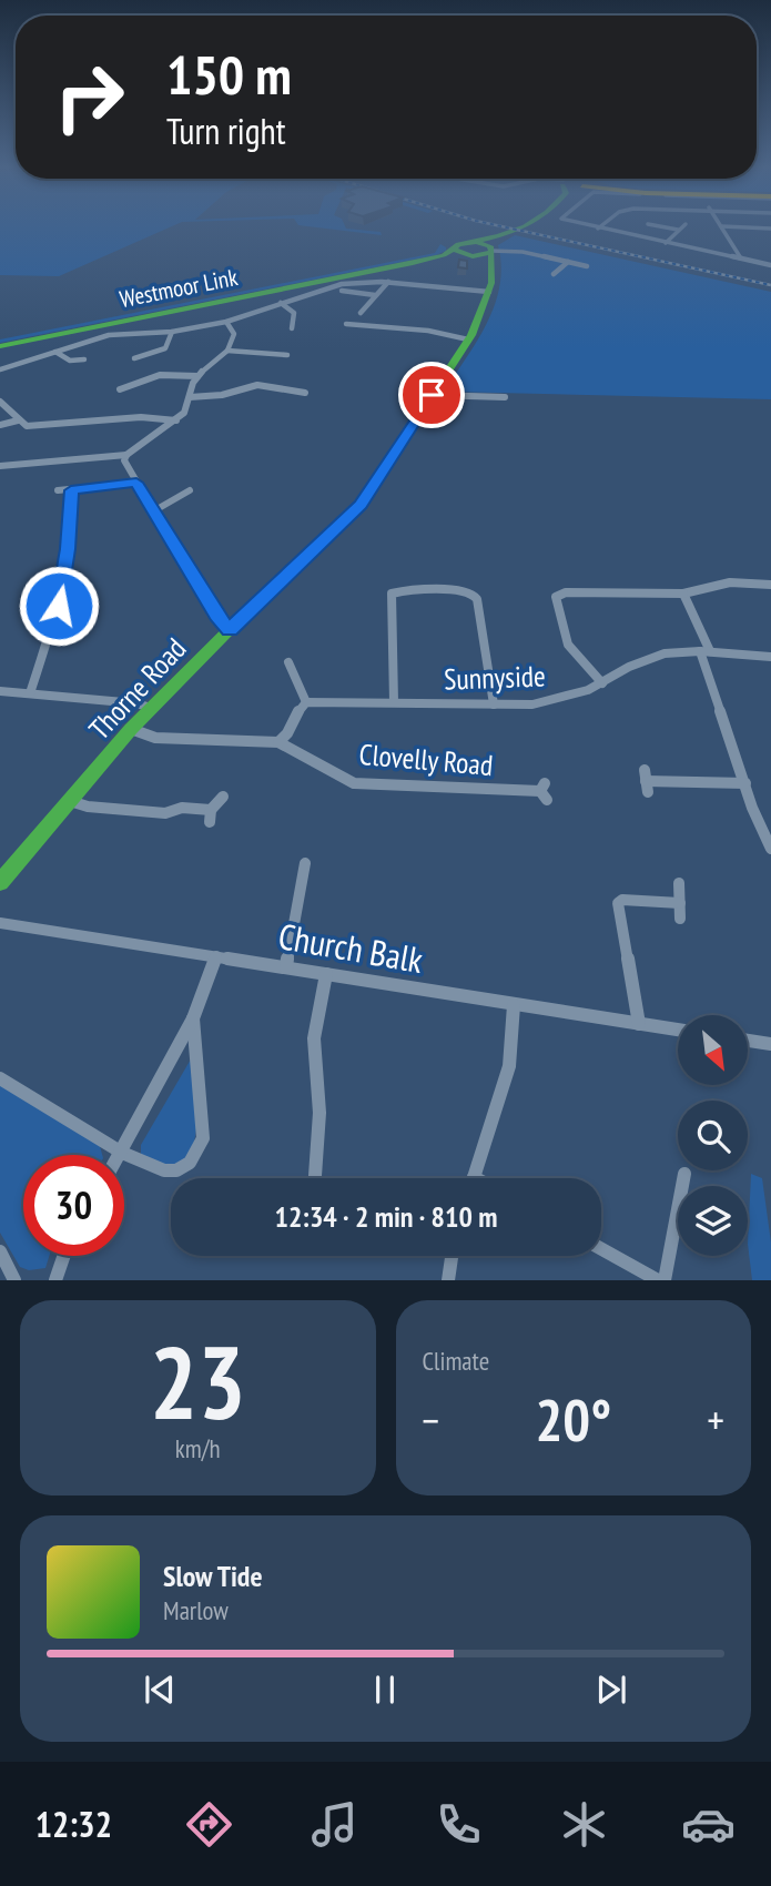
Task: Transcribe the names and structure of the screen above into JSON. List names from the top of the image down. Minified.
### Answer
{"streets":{"main road":["Westmoor Link","Thorne Road"],"street":["Sunnyside","Clovelly Road","Church Balk"]},"crossings":[["Thorne Road","Clovelly Road"]],"north":"bottom right","page":{"turn":["150 m","Turn right"],"limit":"30","trip":"12:34 · 2 min · 810 m","tile":[["23","km/h"],"Climate"],"heat":["−","20°","+"],"song":["Slow Tide","Marlow"],"tabs":"12:32"}}
